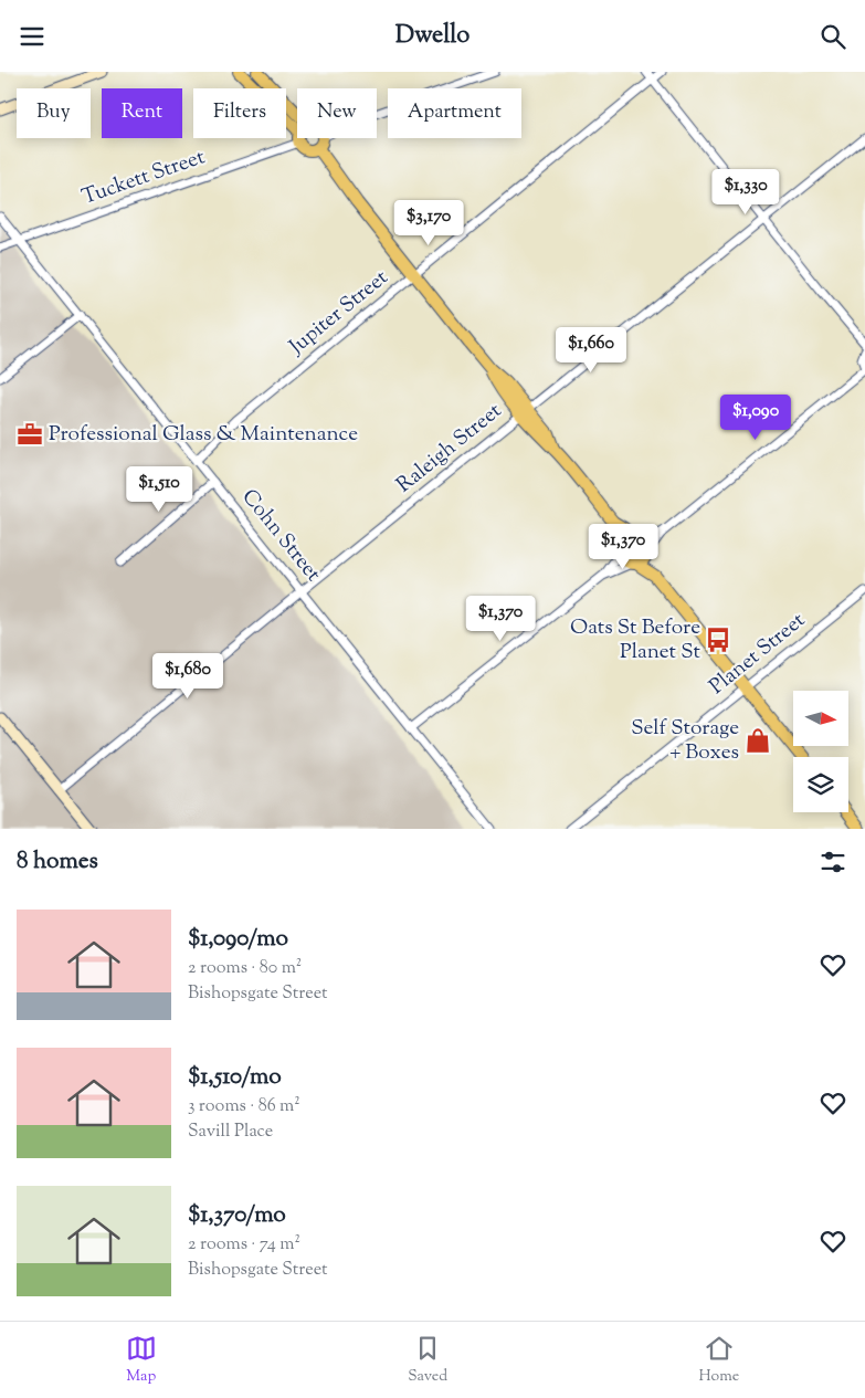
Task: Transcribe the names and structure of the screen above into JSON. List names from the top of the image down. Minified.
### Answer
{"streets":{"street":["Tuckett Street","Jupiter Street","Raleigh Street","Cohn Street","Planet Street"]},"crossings":[["Tuckett Street","Cohn Street"],["Jupiter Street","Cohn Street"],["Raleigh Street","Cohn Street"]],"places":{"office":["Professional Glass & Maintenance"],"bus stop":["Oats St Before Planet St"],"shop":["Self Storage + Boxes"]},"north":"right","page":{"header":"Dwello","chip":["Buy","Rent","Filters","New","Apartment"],"price":["$1,330","$3,170","$1,660","$1,090","$1,510","$1,370","$1,370","$1,680"],"heading":"8 homes","list":[{"name":"$1,090/mo","note":"2 rooms · 80 m² · Bishopsgate Street"},{"name":"$1,510/mo","note":"3 rooms · 86 m² · Savill Place"},{"name":"$1,370/mo","note":"2 rooms · 74 m² · Bishopsgate Street"}],"tabs":["Map","Saved","Home"]}}
